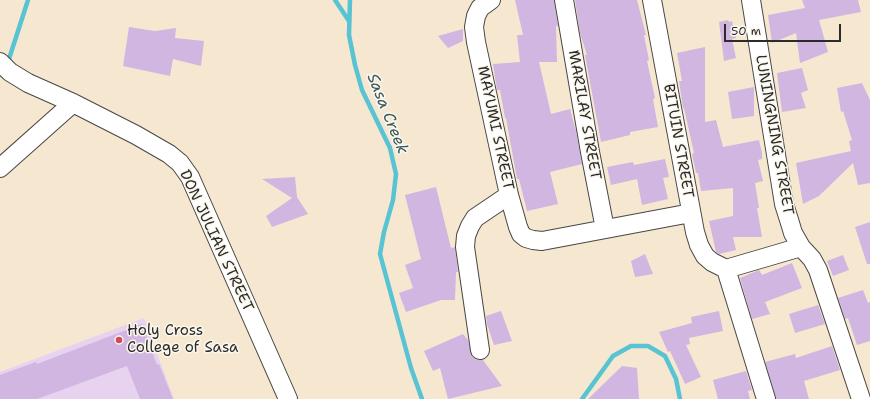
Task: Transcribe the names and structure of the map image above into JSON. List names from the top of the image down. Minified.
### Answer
{"streets":{"street":["MARILAY STREET","MAYUMI STREET","LUNINGNING STREET","BITUIN STREET","DON JULIAN STREET"]},"crossings":[["MARILAY STREET","MAYUMI STREET"]],"water":["Sasa Creek"],"places":["Holy Cross College of Sasa"],"scale_bar":"50 m"}
